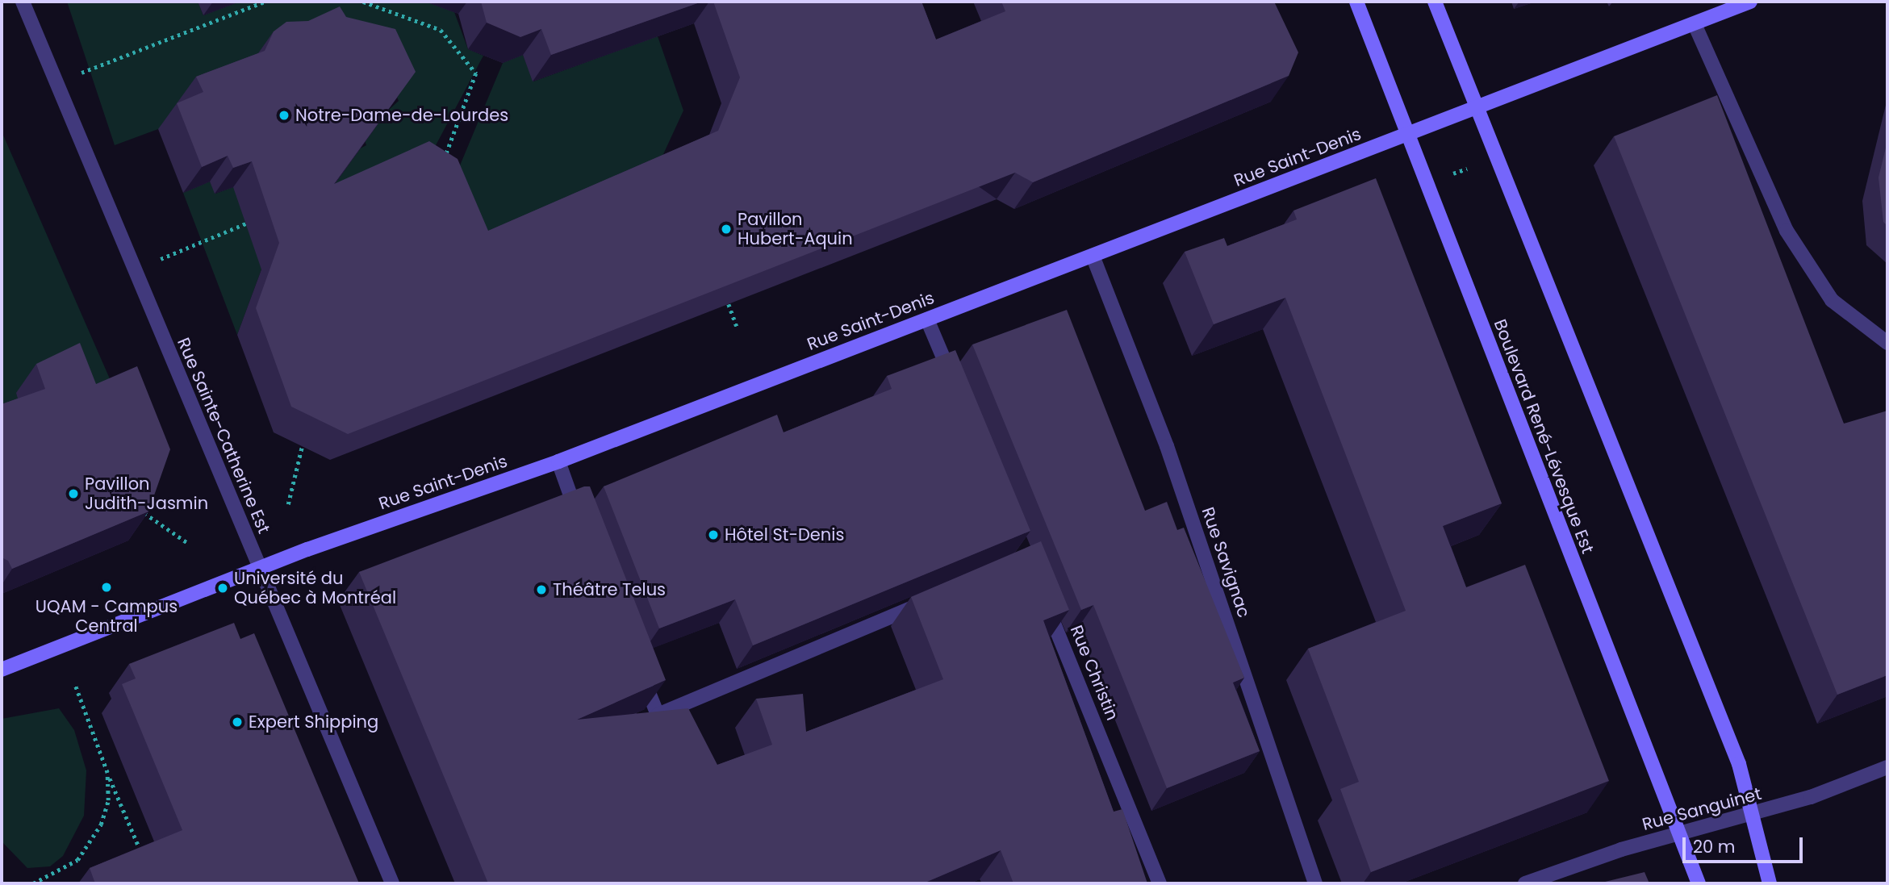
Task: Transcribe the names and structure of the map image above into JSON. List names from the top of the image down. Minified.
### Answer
{"streets":{"main road":["Rue Saint-Denis","Boulevard René-Lévesque Est"],"street":["Rue Sainte-Catherine Est","Rue Savignac","Rue Christin","Rue Sanguinet"]},"crossings":[["Rue Saint-Denis","Rue Sainte-Catherine Est"],["Rue Saint-Denis","Boulevard René-Lévesque Est"],["Rue Saint-Denis","Rue Savignac"],["Boulevard René-Lévesque Est","Rue Sanguinet"]],"places":["Notre-Dame-de-Lourdes","Pavillon Hubert-Aquin","Pavillon Judith-Jasmin","Hôtel St-Denis","UQAM - Campus Central","Université du Québec à Montréal","Théâtre Telus","Expert Shipping"],"scale_bar":"20 m"}
